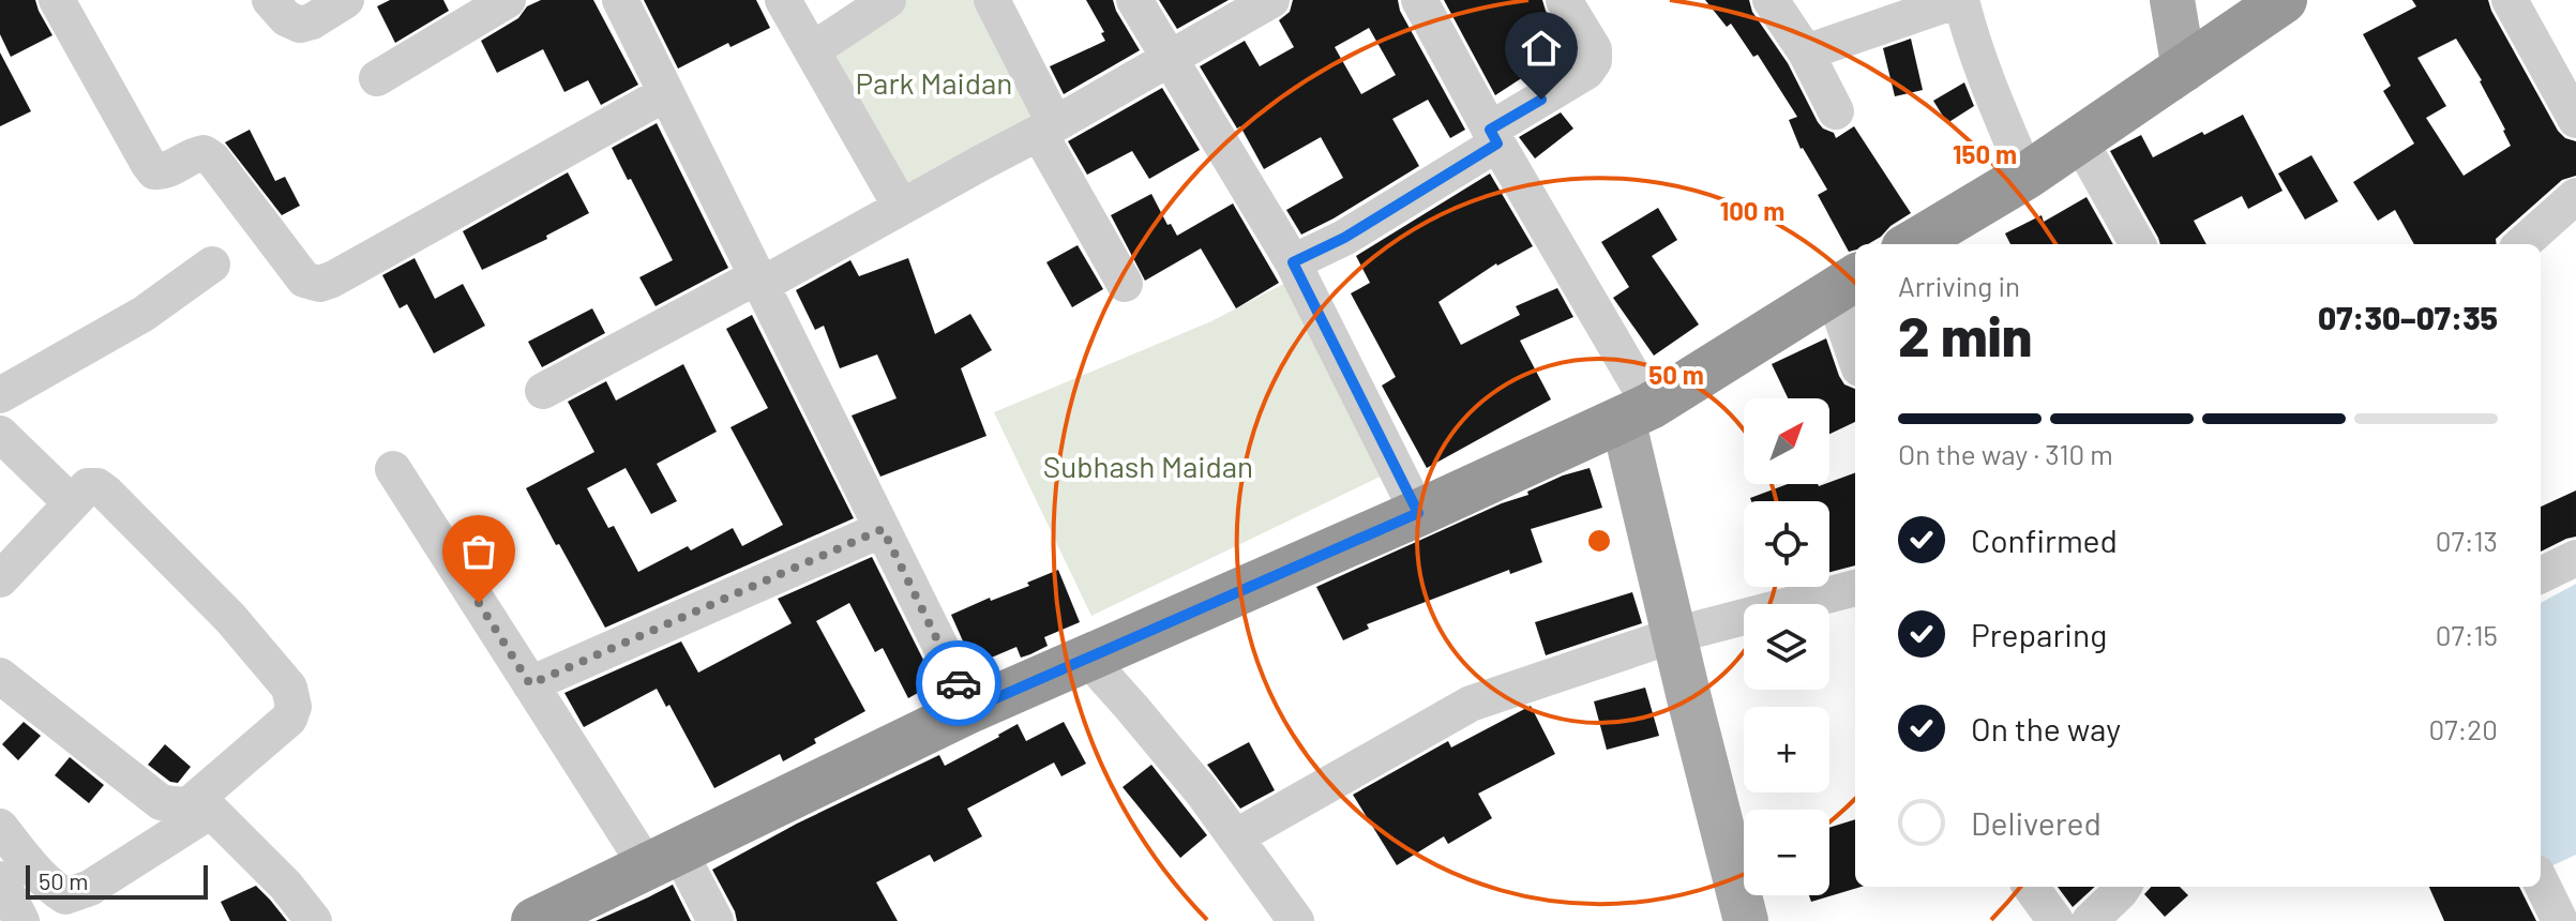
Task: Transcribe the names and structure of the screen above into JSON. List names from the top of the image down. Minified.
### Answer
{"parks":["Park Maidan","Subhash Maidan"],"scale_bar":"50 m","north":"top right","page":{"heading":["2 min","Arriving in","07:30–07:35"],"bar":"On the way · 310 m","map_buttons":["+","−"],"list":[["Confirmed","07:13"],["Preparing","07:15"],["On the way","07:20"],"Delivered"],"scale":"50 m"},"rings":["150 m","100 m","50 m"]}
